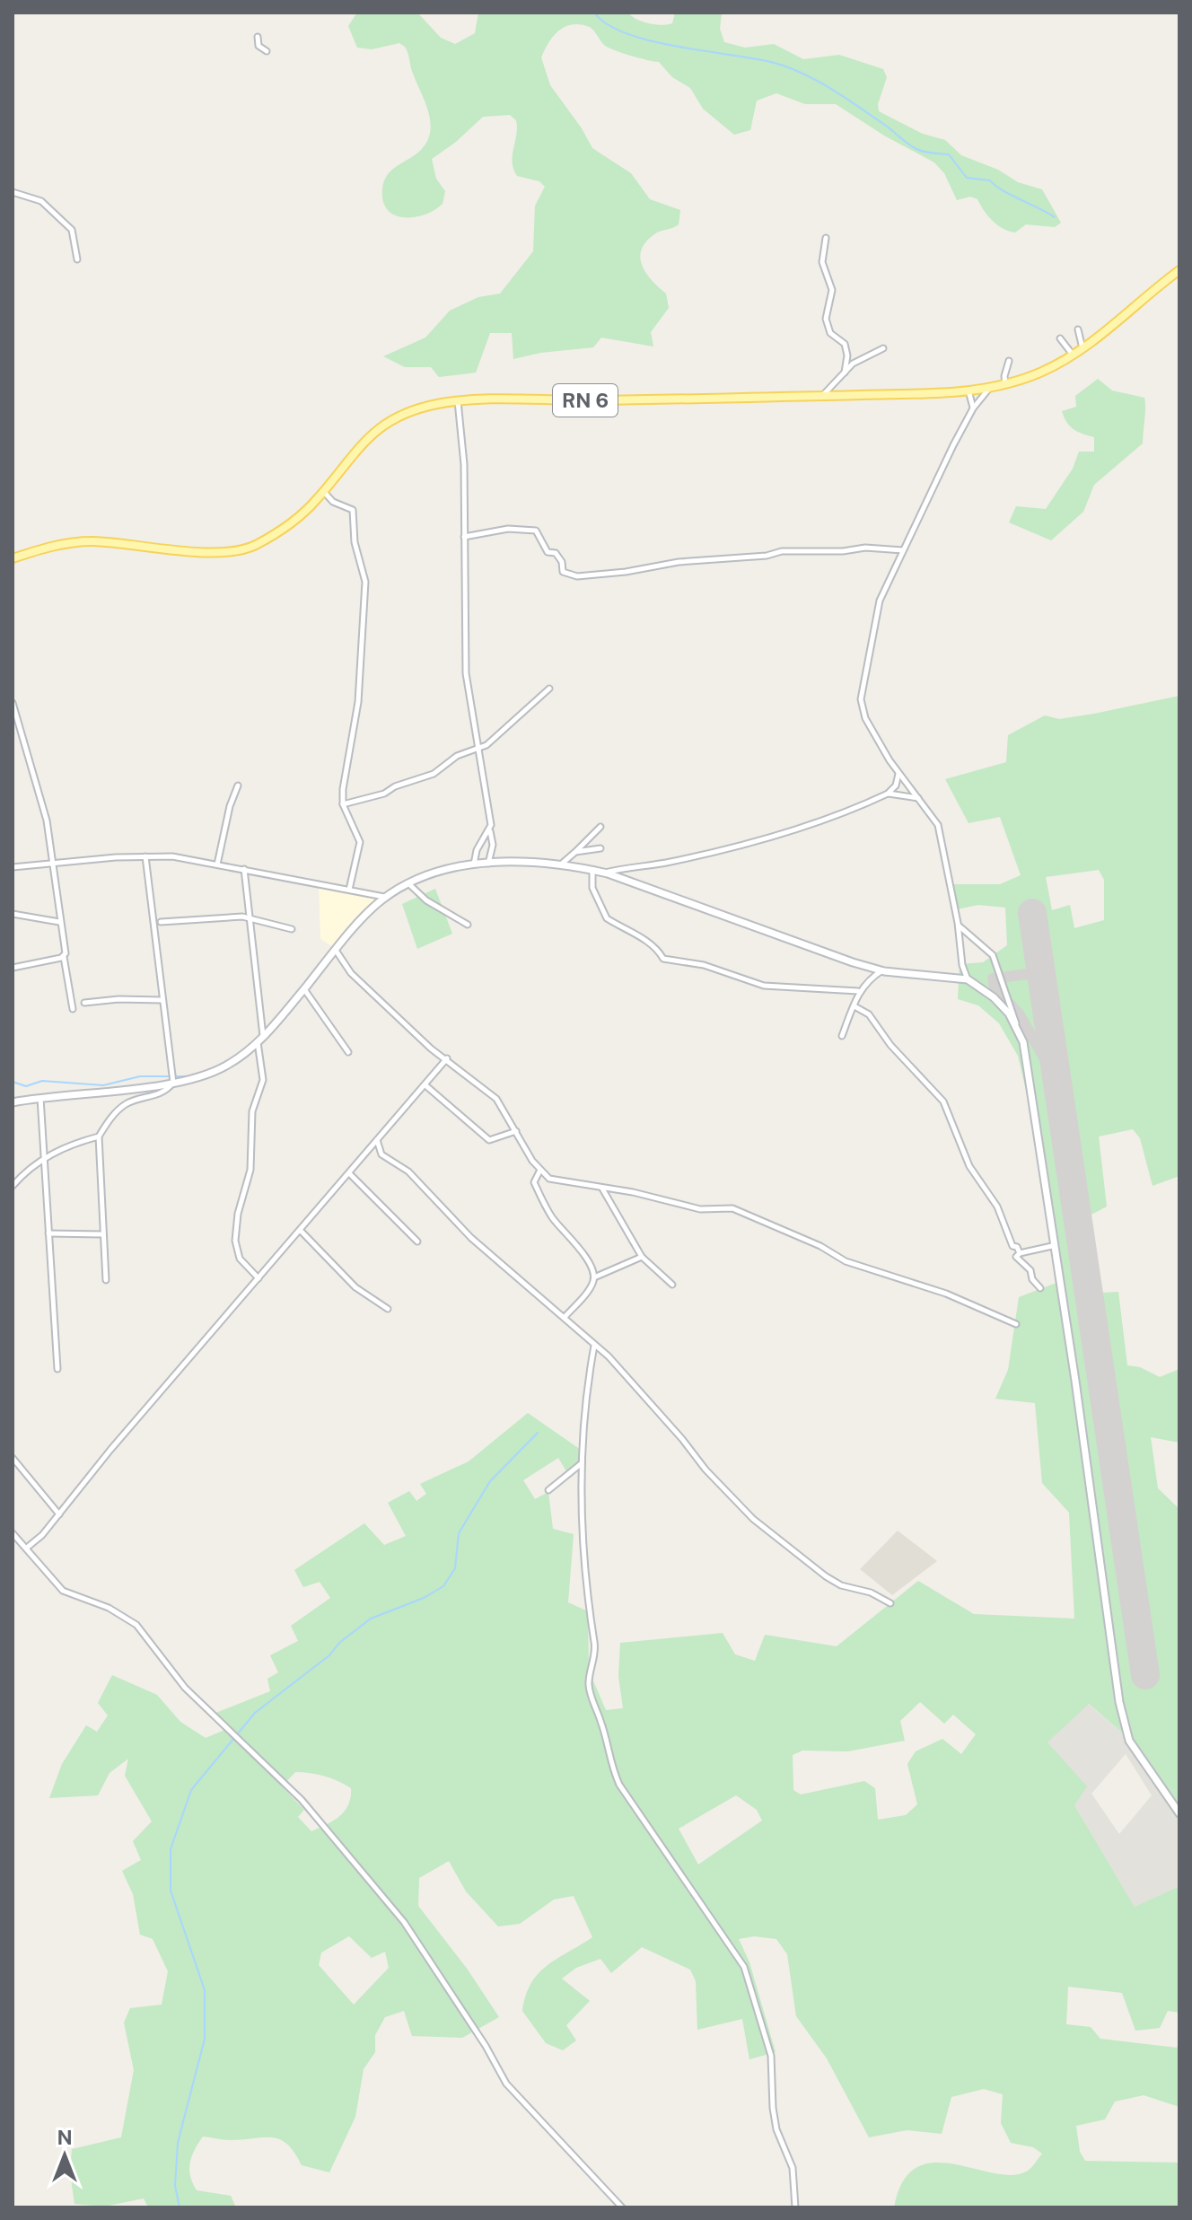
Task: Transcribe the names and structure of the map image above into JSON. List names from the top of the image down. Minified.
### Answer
{"streets":{"main road":["RN 6"]},"north":"top"}
